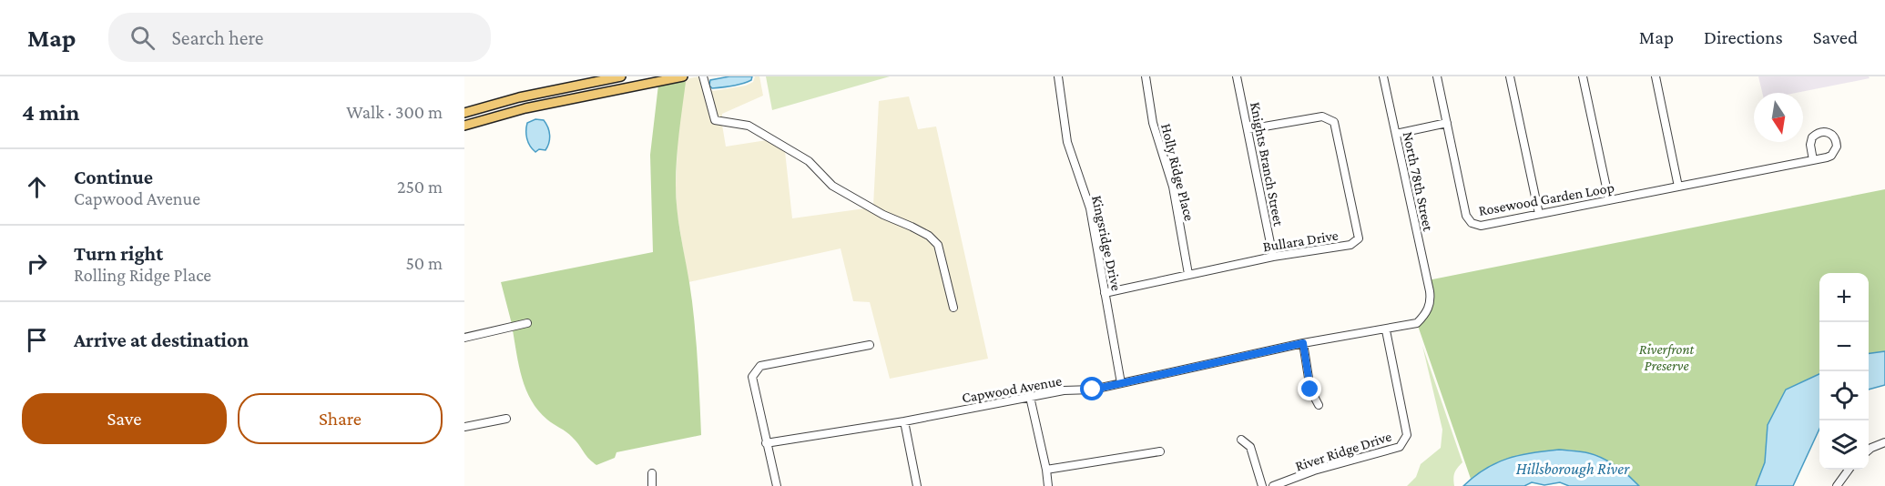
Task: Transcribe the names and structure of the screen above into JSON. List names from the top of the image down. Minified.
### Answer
{"streets":{"street":["Knights Branch Street","Holly Ridge Place","North 78th Street","Rosewood Garden Loop","Bullara Drive","Kingsridge Drive","Capwood Avenue","River Ridge Drive"]},"crossings":[["Knights Branch Street","Bullara Drive"],["Holly Ridge Place","Bullara Drive"],["North 78th Street","Capwood Avenue"],["Bullara Drive","Kingsridge Drive"],["Kingsridge Drive","Capwood Avenue"],["Capwood Avenue","River Ridge Drive"]],"water":["Hillsborough River"],"parks":["Riverfront Preserve"],"north":"bottom","page":{"header":"Map","search":"Search here","nav":["Map","Directions","Saved"],"heading":["4 min","Walk · 300 m"],"list":[["Continue","Capwood Avenue","250 m"],["Turn right","Rolling Ridge Place","50 m"],"Arrive at destination"],"map_buttons":["+","−"],"buttons":["Save","Share"]}}
